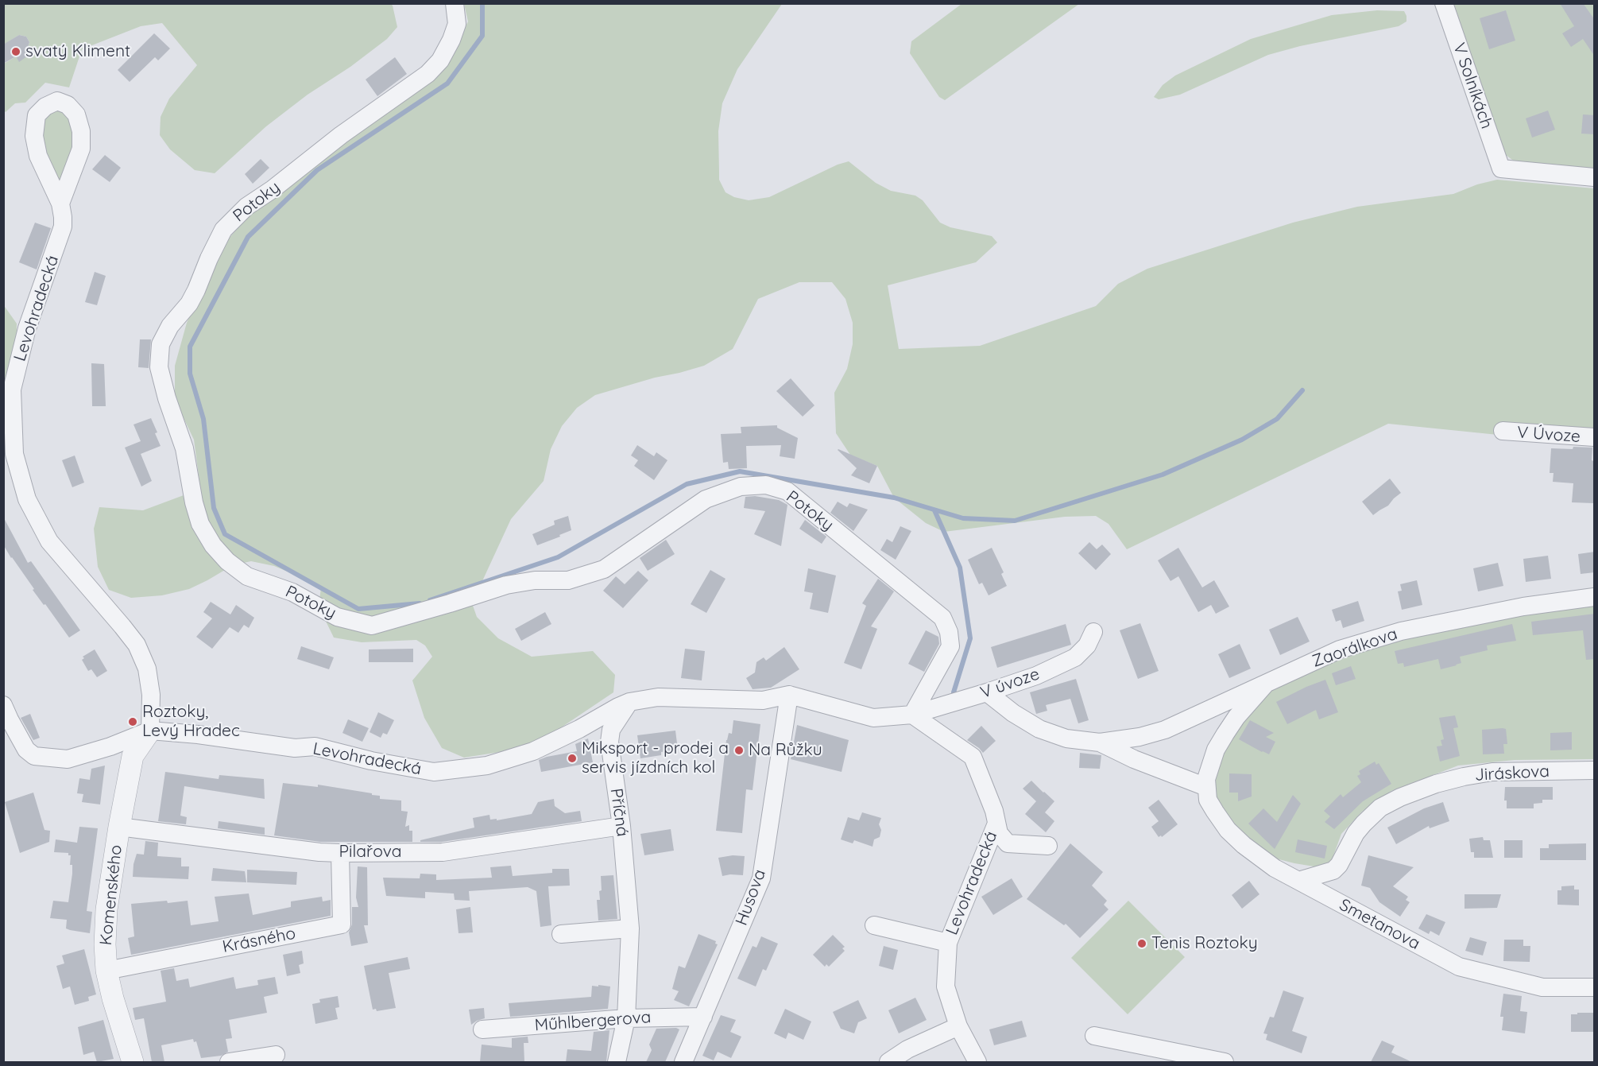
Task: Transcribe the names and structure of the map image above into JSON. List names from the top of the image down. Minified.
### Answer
{"streets":{"street":["V Solníkách","Potoky","Levohradecká","V Úvoze","Zaorálkova","V úvoze","Jiráskova","Příčná","Pilařova","Komenského","Husova","Smetanova","Krásného","Műhlbergerova"]},"crossings":[["Potoky","Levohradecká"],["Potoky","V úvoze"],["Levohradecká","V úvoze"],["Levohradecká","Příčná"],["Levohradecká","Komenského"],["Levohradecká","Husova"],["Zaorálkova","Smetanova"],["Jiráskova","Smetanova"],["Příčná","Pilařova"],["Příčná","Műhlbergerova"],["Pilařova","Komenského"],["Pilařova","Krásného"],["Komenského","Krásného"],["Husova","Műhlbergerova"]],"places":["svatý Kliment","Roztoky, Levý Hradec","Na Růžku","Miksport - prodej a servis jízdních kol","Tenis Roztoky"]}
